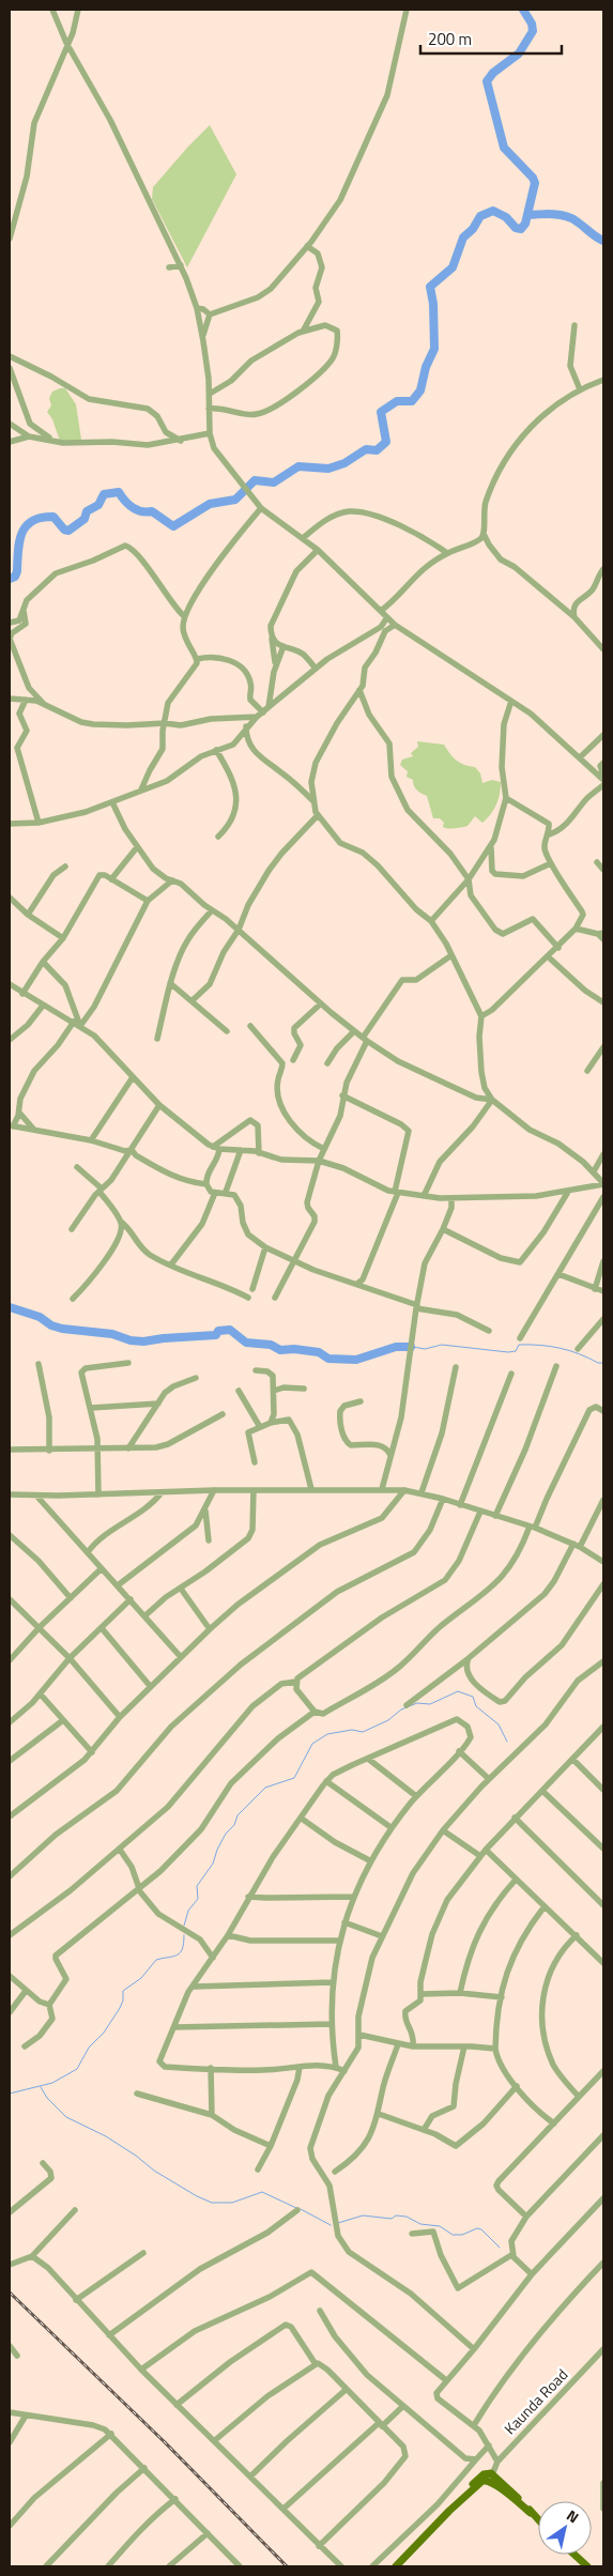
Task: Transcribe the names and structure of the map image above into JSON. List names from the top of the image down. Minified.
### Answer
{"streets":{"street":["Kaunda Road"]},"scale_bar":"200 m","north":"top right"}
